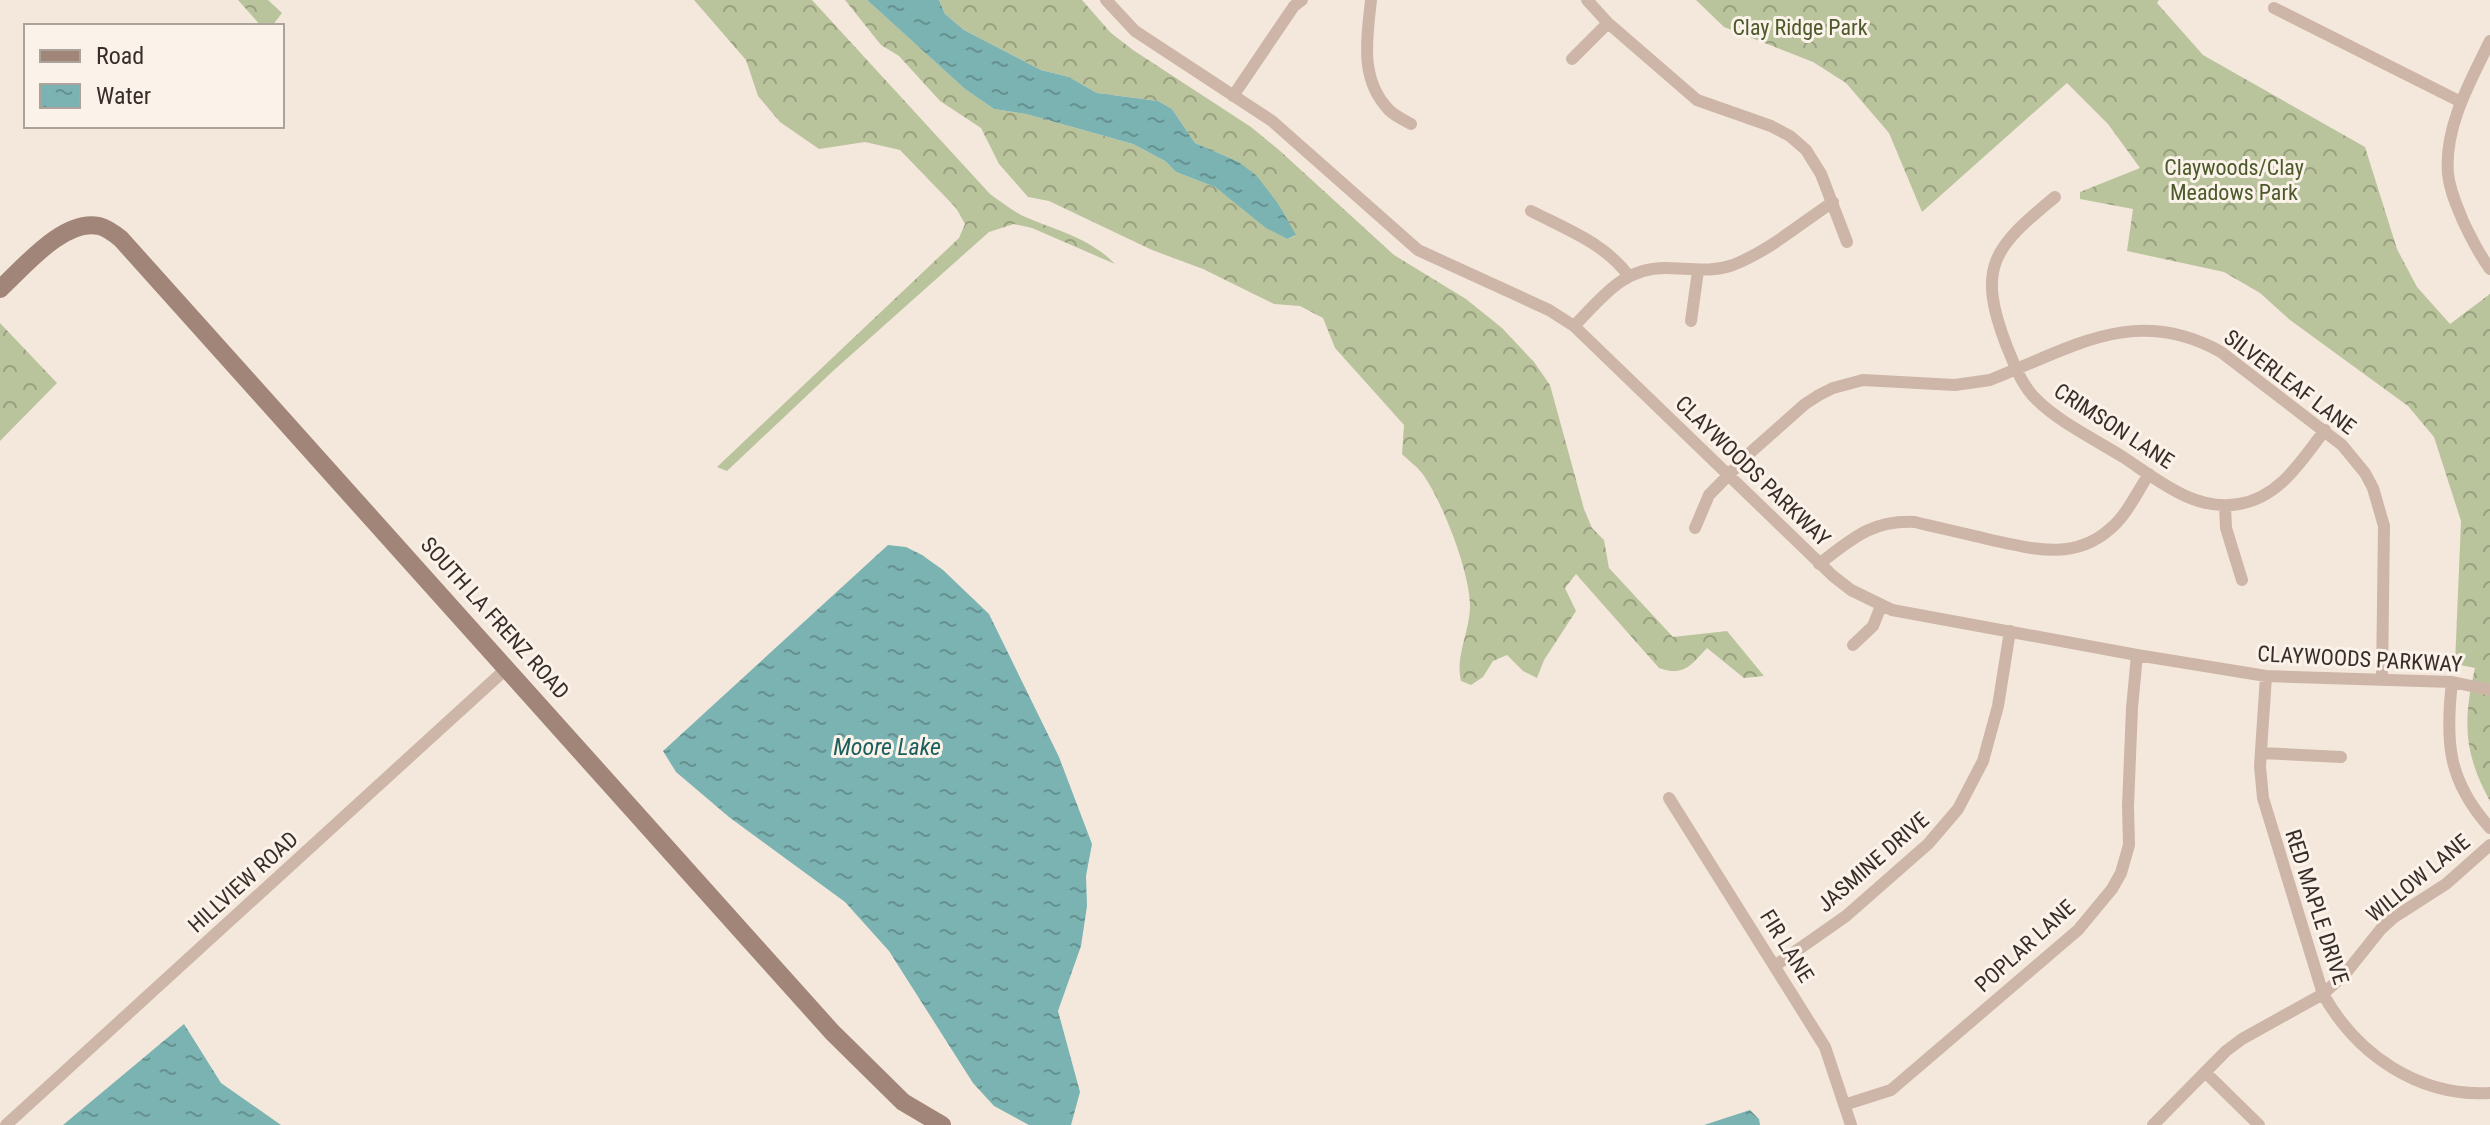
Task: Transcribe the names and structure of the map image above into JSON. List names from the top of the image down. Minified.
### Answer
{"streets":{"street":["SILVERLEAF LANE","CRIMSON LANE","CLAYWOODS PARKWAY","SOUTH LA FRENZ ROAD","JASMINE DRIVE","WILLOW LANE","HILLVIEW ROAD","RED MAPLE DRIVE","FIR LANE","POPLAR LANE"]},"crossings":[["SILVERLEAF LANE","CRIMSON LANE"],["SILVERLEAF LANE","CLAYWOODS PARKWAY"],["CLAYWOODS PARKWAY","JASMINE DRIVE"],["CLAYWOODS PARKWAY","RED MAPLE DRIVE"],["CLAYWOODS PARKWAY","POPLAR LANE"],["SOUTH LA FRENZ ROAD","HILLVIEW ROAD"],["JASMINE DRIVE","FIR LANE"],["WILLOW LANE","RED MAPLE DRIVE"],["FIR LANE","POPLAR LANE"]],"water":["Moore Lake"],"parks":["Clay Ridge Park","Claywoods/Clay Meadows Park"],"legend":["Road","Water"]}
